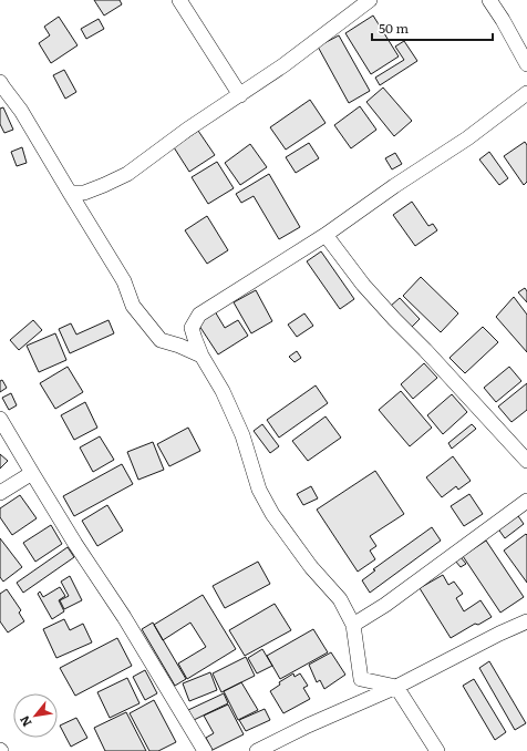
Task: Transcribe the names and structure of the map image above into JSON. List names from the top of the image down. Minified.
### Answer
{"scale_bar":"50 m","north":"bottom left"}
